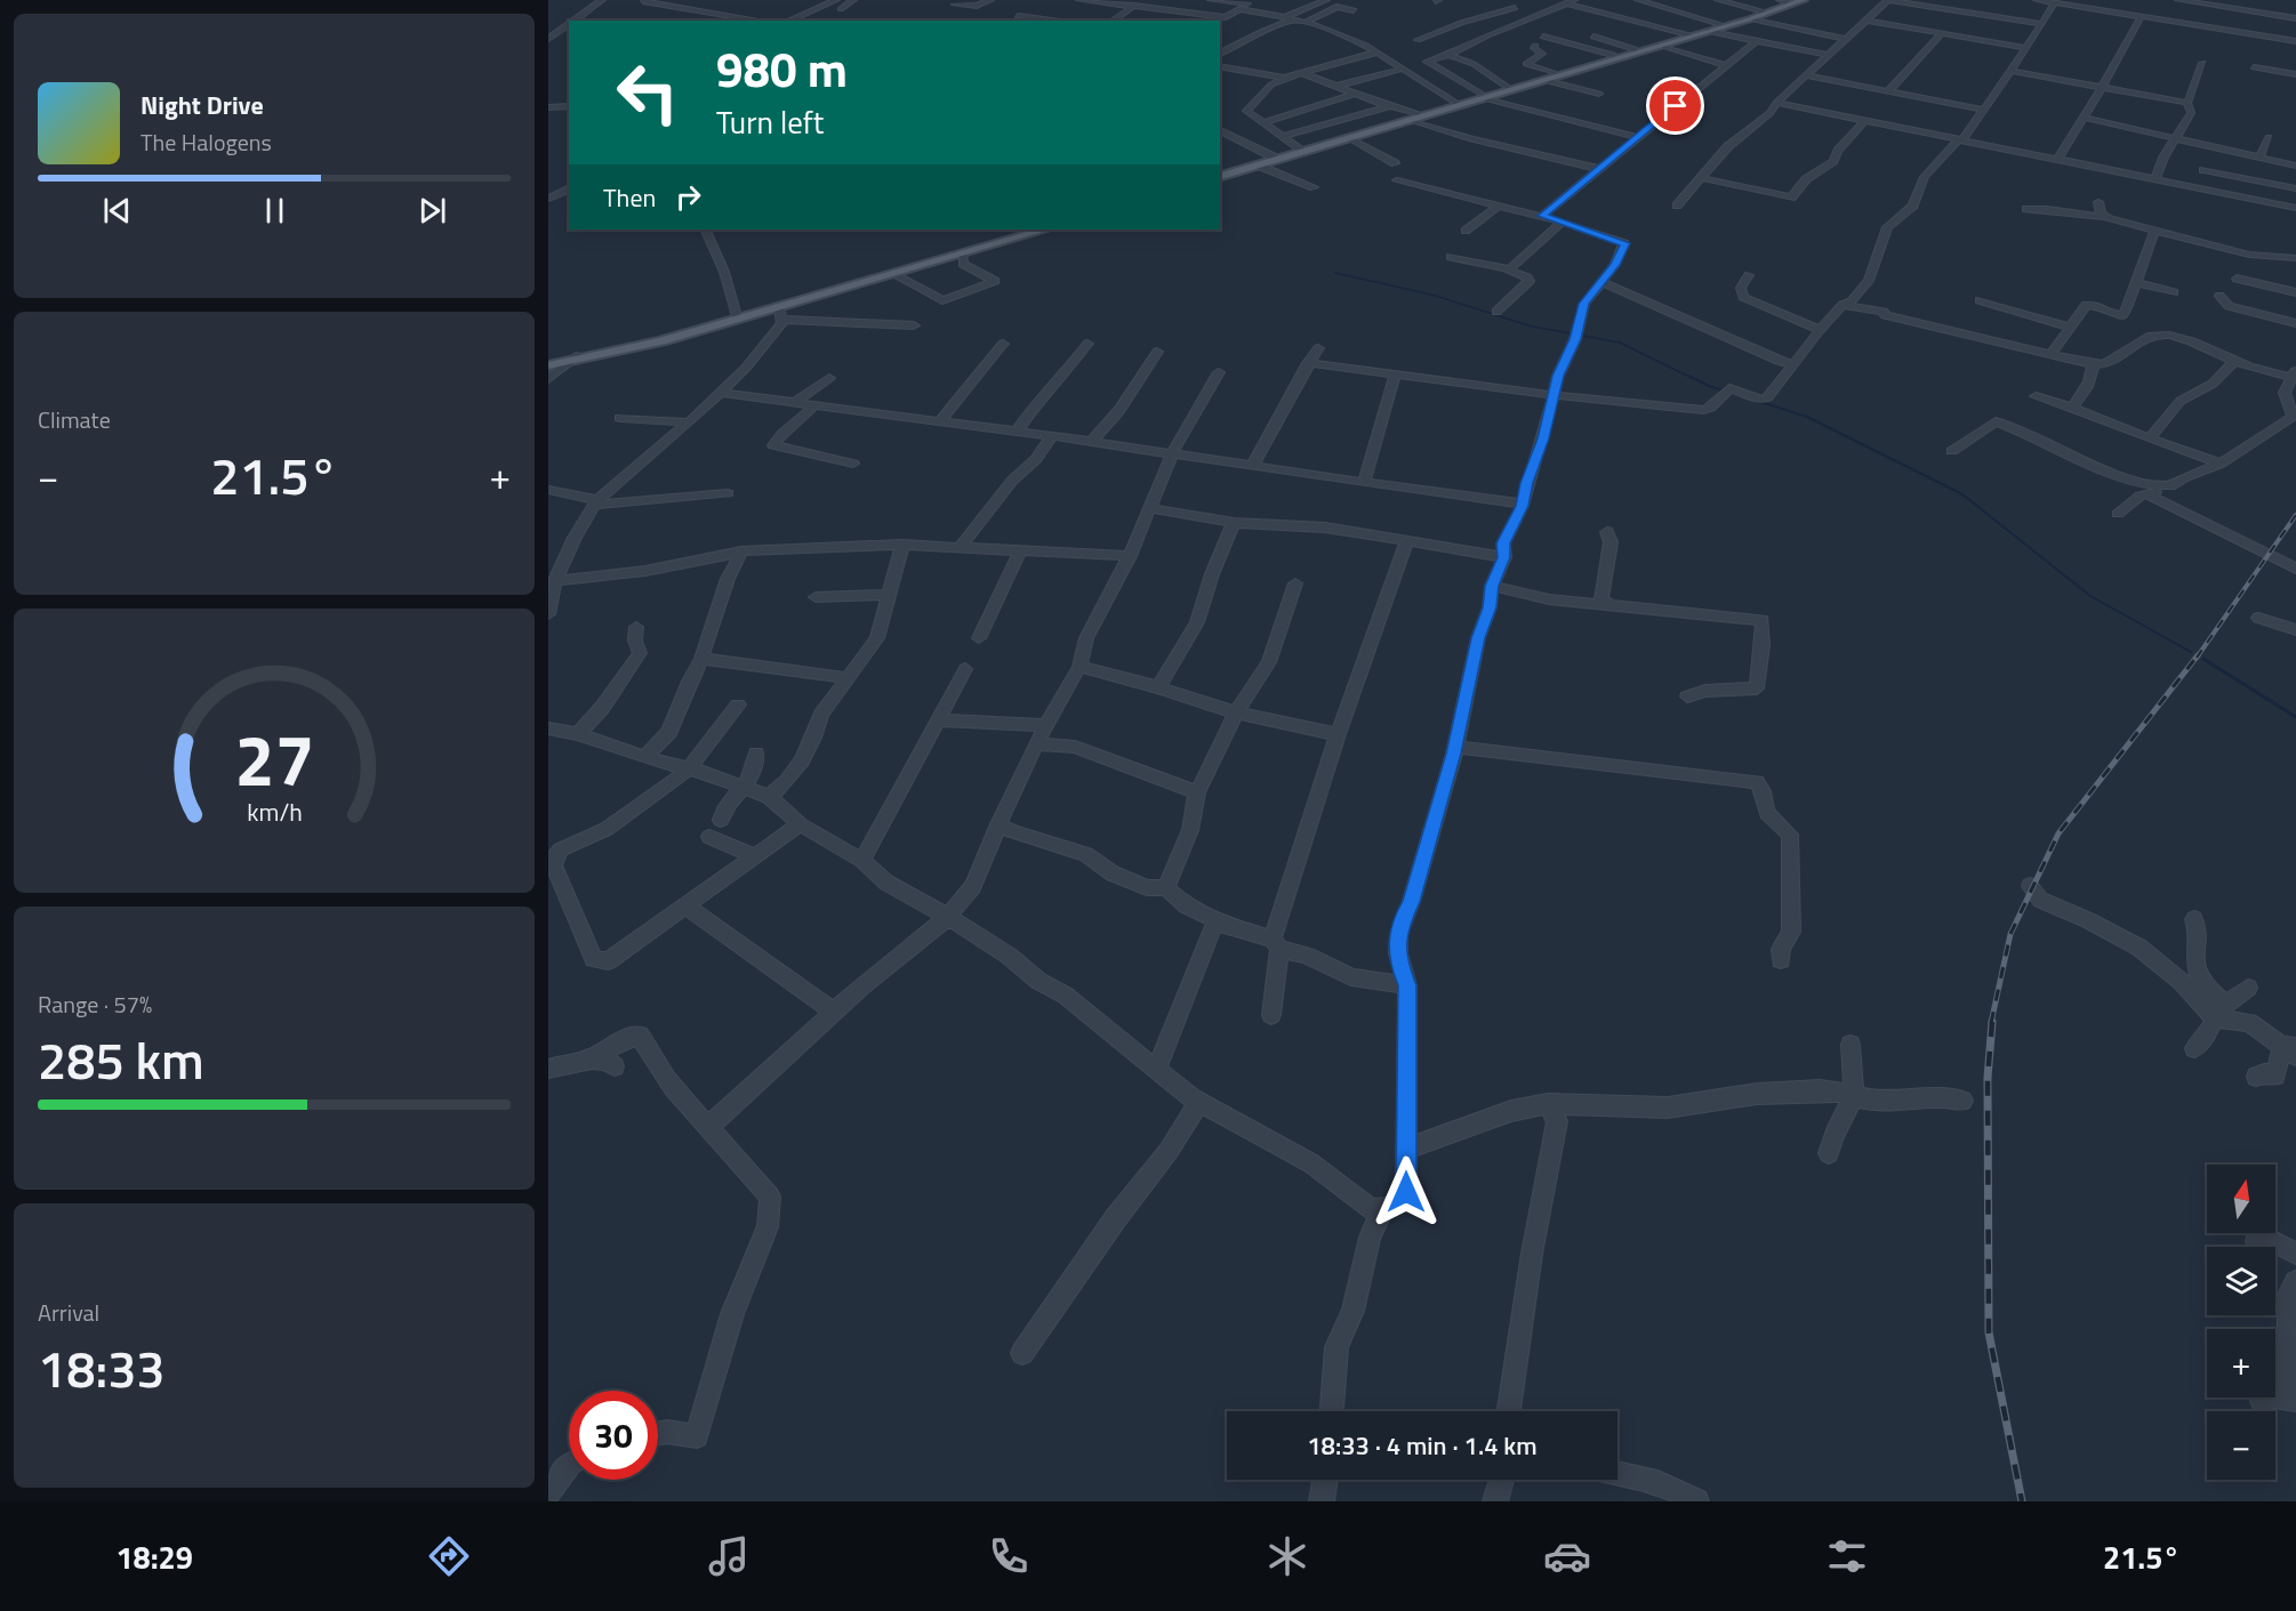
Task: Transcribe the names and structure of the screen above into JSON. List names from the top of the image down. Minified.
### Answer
{"north":"top","page":{"turn":["980 m","Turn left"],"song":["Night Drive","The Halogens"],"then":"Then","tile":["Climate",["Range · 57%","285 km"],["Arrival","18:33"]],"heat":["−","21.5°","+"],"map_buttons":["+","−"],"limit":"30","trip":"18:33 · 4 min · 1.4 km","tabs":["18:29","21.5°"],"gauge":["27","km/h"]}}
